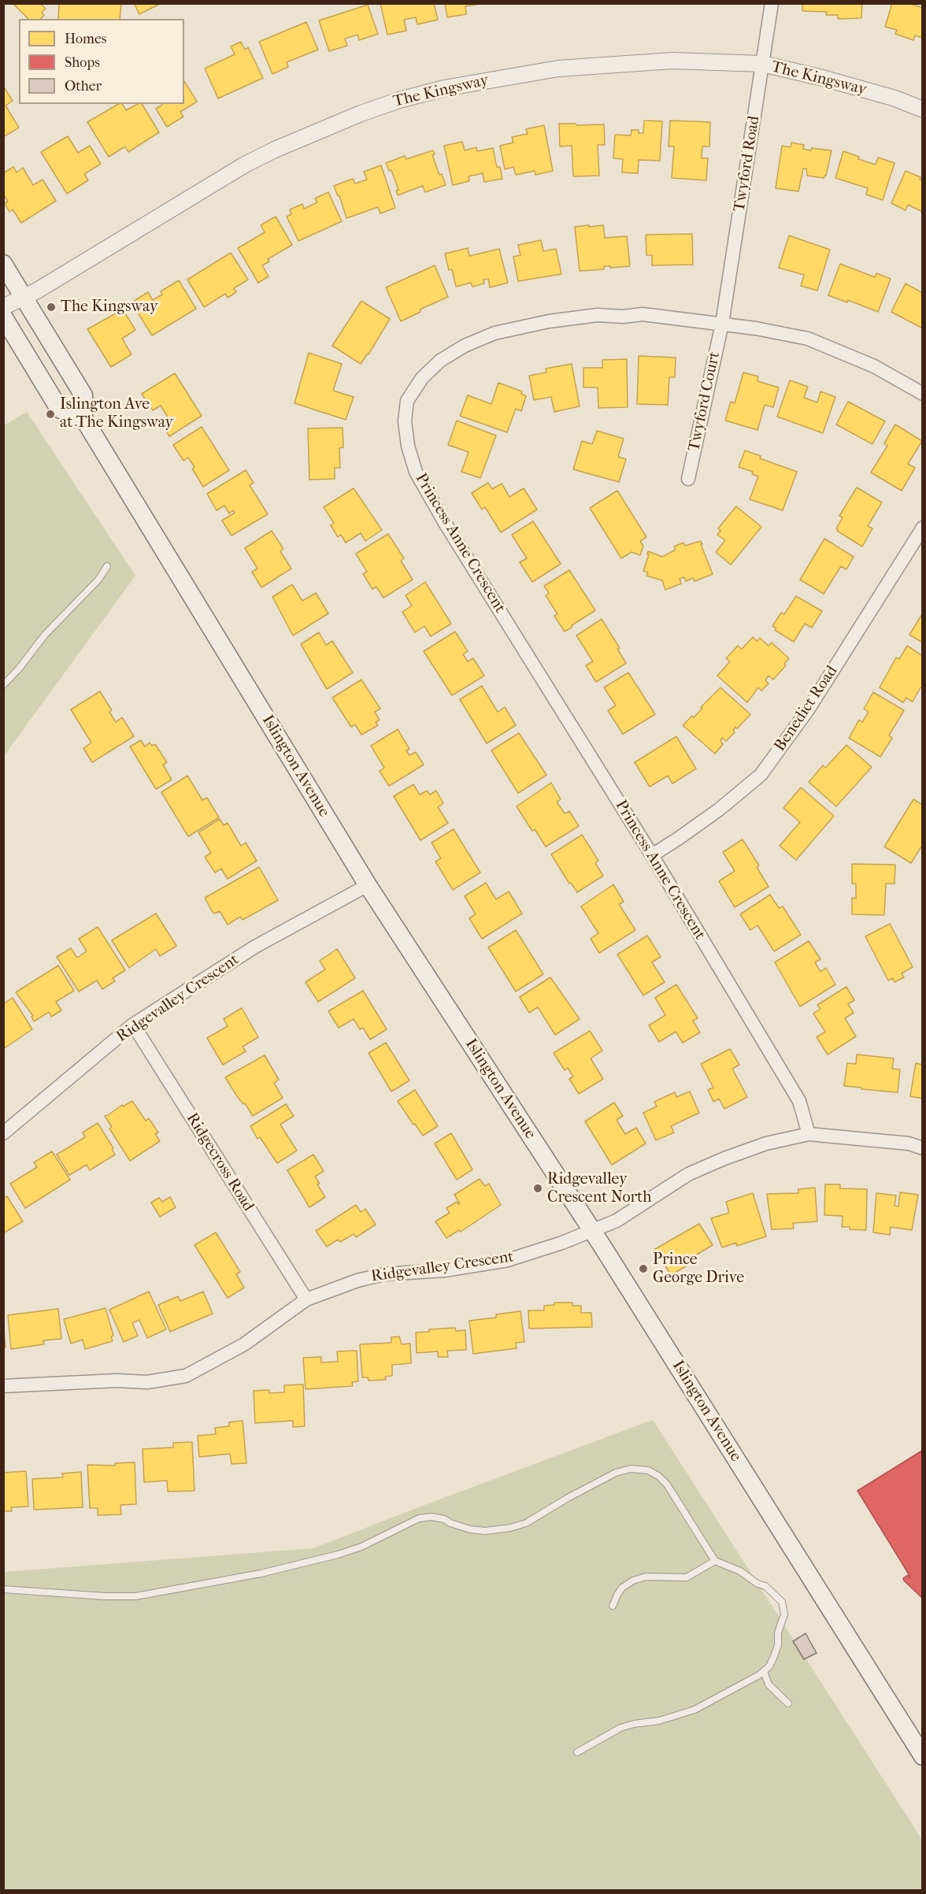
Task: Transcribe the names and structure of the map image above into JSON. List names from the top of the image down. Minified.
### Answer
{"streets":{"main road":["Islington Avenue"],"street":["The Kingsway","Twyford Road","Twyford Court","Princess Anne Crescent","Benedict Road","Ridgevalley Crescent","Ridgecross Road"]},"crossings":[["The Kingsway","Twyford Road"],["Twyford Road","Twyford Court"],["Twyford Road","Princess Anne Crescent"],["Twyford Court","Princess Anne Crescent"],["Princess Anne Crescent","Benedict Road"],["Islington Avenue","Ridgevalley Crescent"],["Ridgevalley Crescent","Ridgecross Road"]],"places":["The Kingsway","Islington Ave at The Kingsway","Ridgevalley Crescent North","Prince George Drive"],"legend":["Homes","Shops","Other"]}
